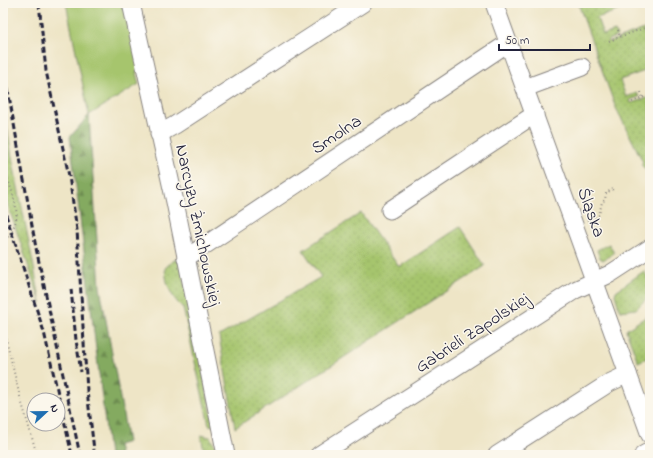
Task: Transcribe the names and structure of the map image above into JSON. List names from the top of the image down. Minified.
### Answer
{"streets":{"street":["Smolna","Śląska","Narcyzy Żmichowskiej","Gabrieli Zapolskiej"]},"crossings":[["Smolna","Śląska"],["Smolna","Narcyzy Żmichowskiej"],["Śląska","Gabrieli Zapolskiej"]],"scale_bar":"50 m","north":"right"}
